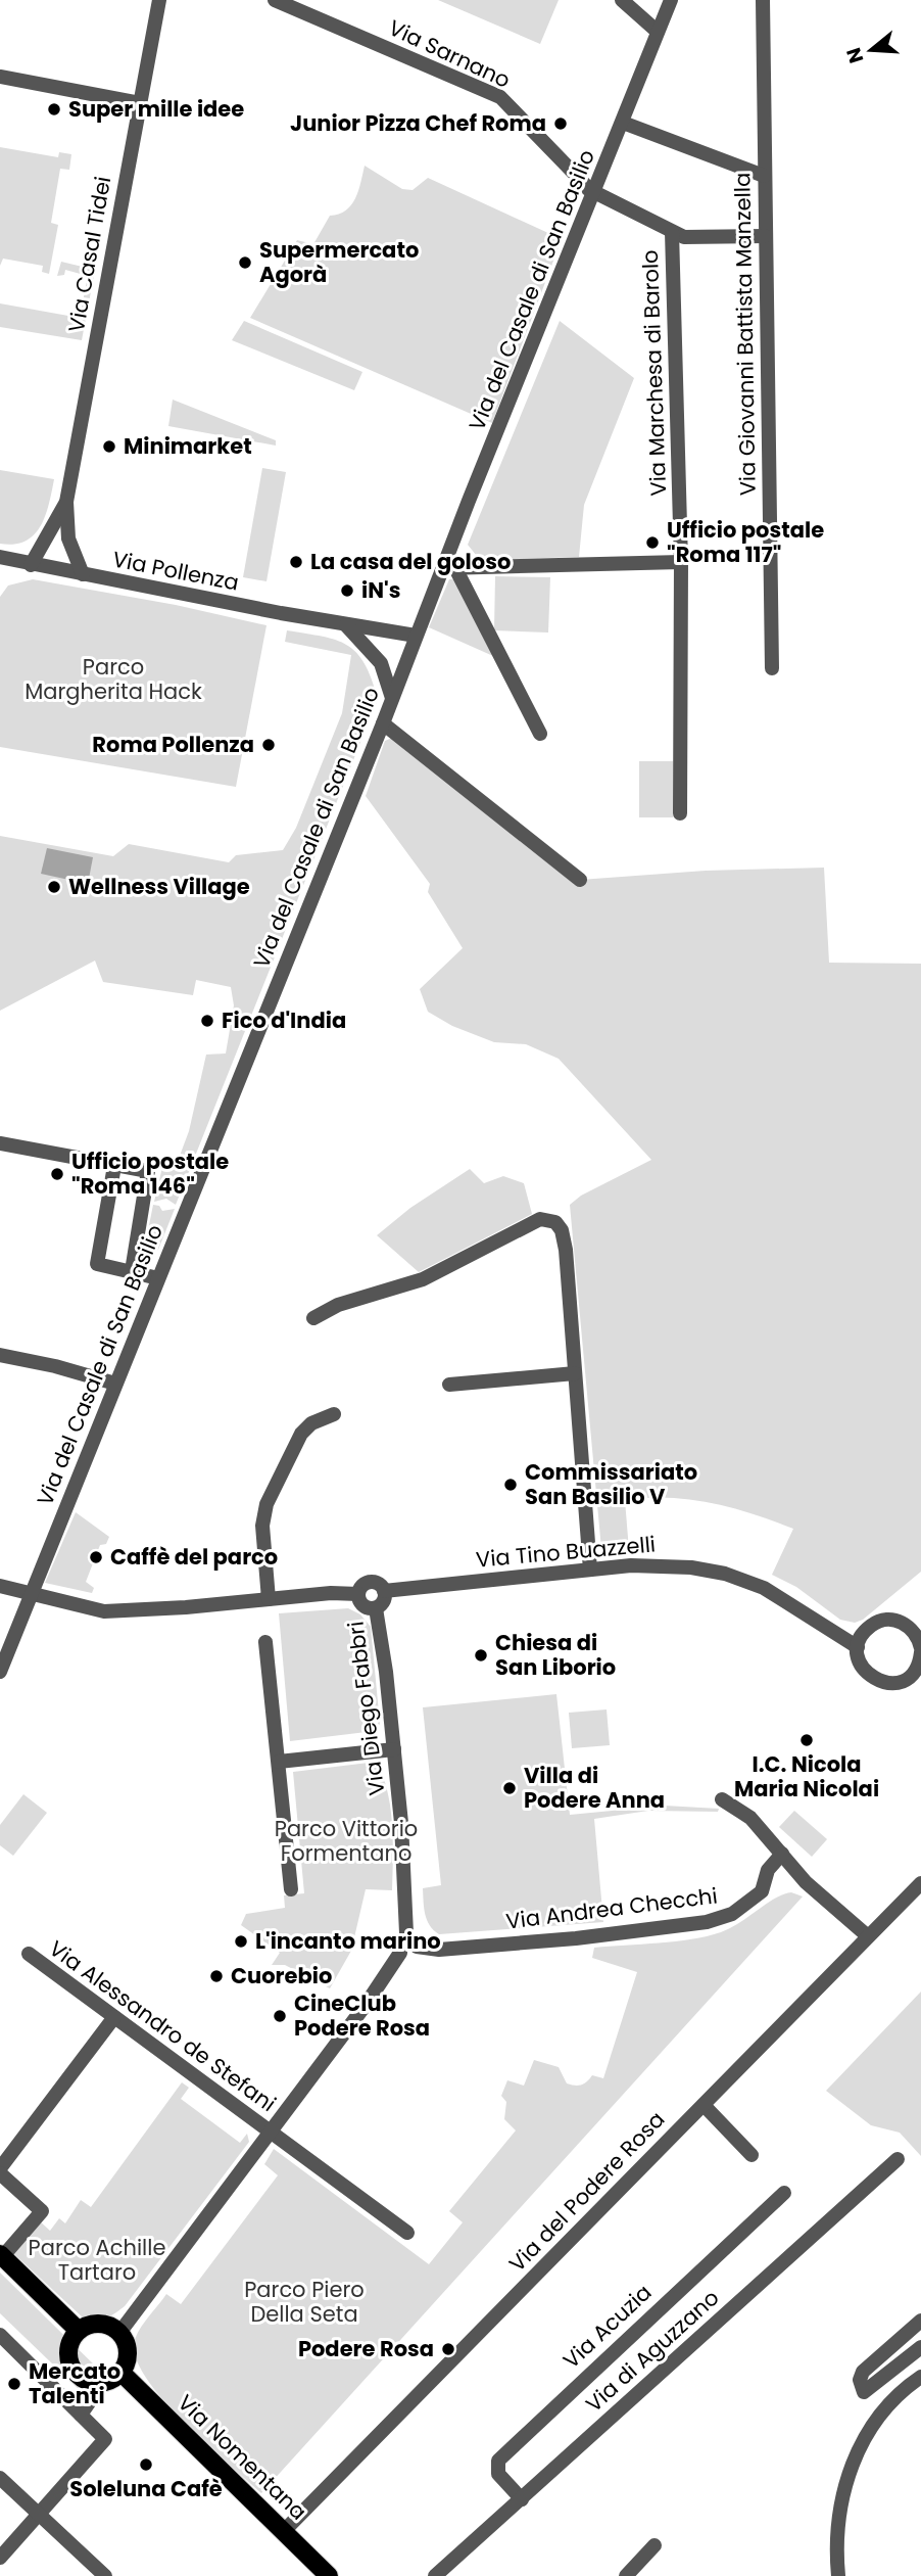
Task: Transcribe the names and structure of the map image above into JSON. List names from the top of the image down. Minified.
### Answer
{"streets":{"main road":["Via Nomentana"],"street":["Via Sarnano","Via Casal Tidei","Via del Casale di San Basilio","Via Giovanni Battista Manzella","Via Marchesa di Barolo","Via Pollenza","Via Tino Buazzelli","Via Diego Fabbri","Via Andrea Checchi","Via Alessandro de Stefani","Via del Podere Rosa","Via Acuzia","Via di Aguzzano"]},"crossings":[["Via Sarnano","Via del Casale di San Basilio"],["Via Sarnano","Via Marchesa di Barolo"],["Via Casal Tidei","Via Pollenza"],["Via del Casale di San Basilio","Via Pollenza"],["Via Tino Buazzelli","Via Diego Fabbri"],["Via Diego Fabbri","Via Andrea Checchi"],["Via del Podere Rosa","Via Nomentana"],["Via Acuzia","Via di Aguzzano"]],"parks":["Parco Margherita Hack","Parco Vittorio Formentano","Parco Achille Tartaro","Parco Piero Della Seta"],"places":["Super mille idee","Junior Pizza Chef Roma","Supermercato Agorà","Minimarket","Ufficio postale \"Roma 117\"","La casa del goloso","iN's","Roma Pollenza","Wellness Village","Fico d'India","Ufficio postale \"Roma 146\"","Commissariato San Basilio V","Caffè del parco","Chiesa di San Liborio","I.C. Nicola Maria Nicolai","Villa di Podere Anna","L'incanto marino","Cuorebio","CineClub Podere Rosa","Podere Rosa","Mercato Talenti","Soleluna Cafè"],"north":"left"}
